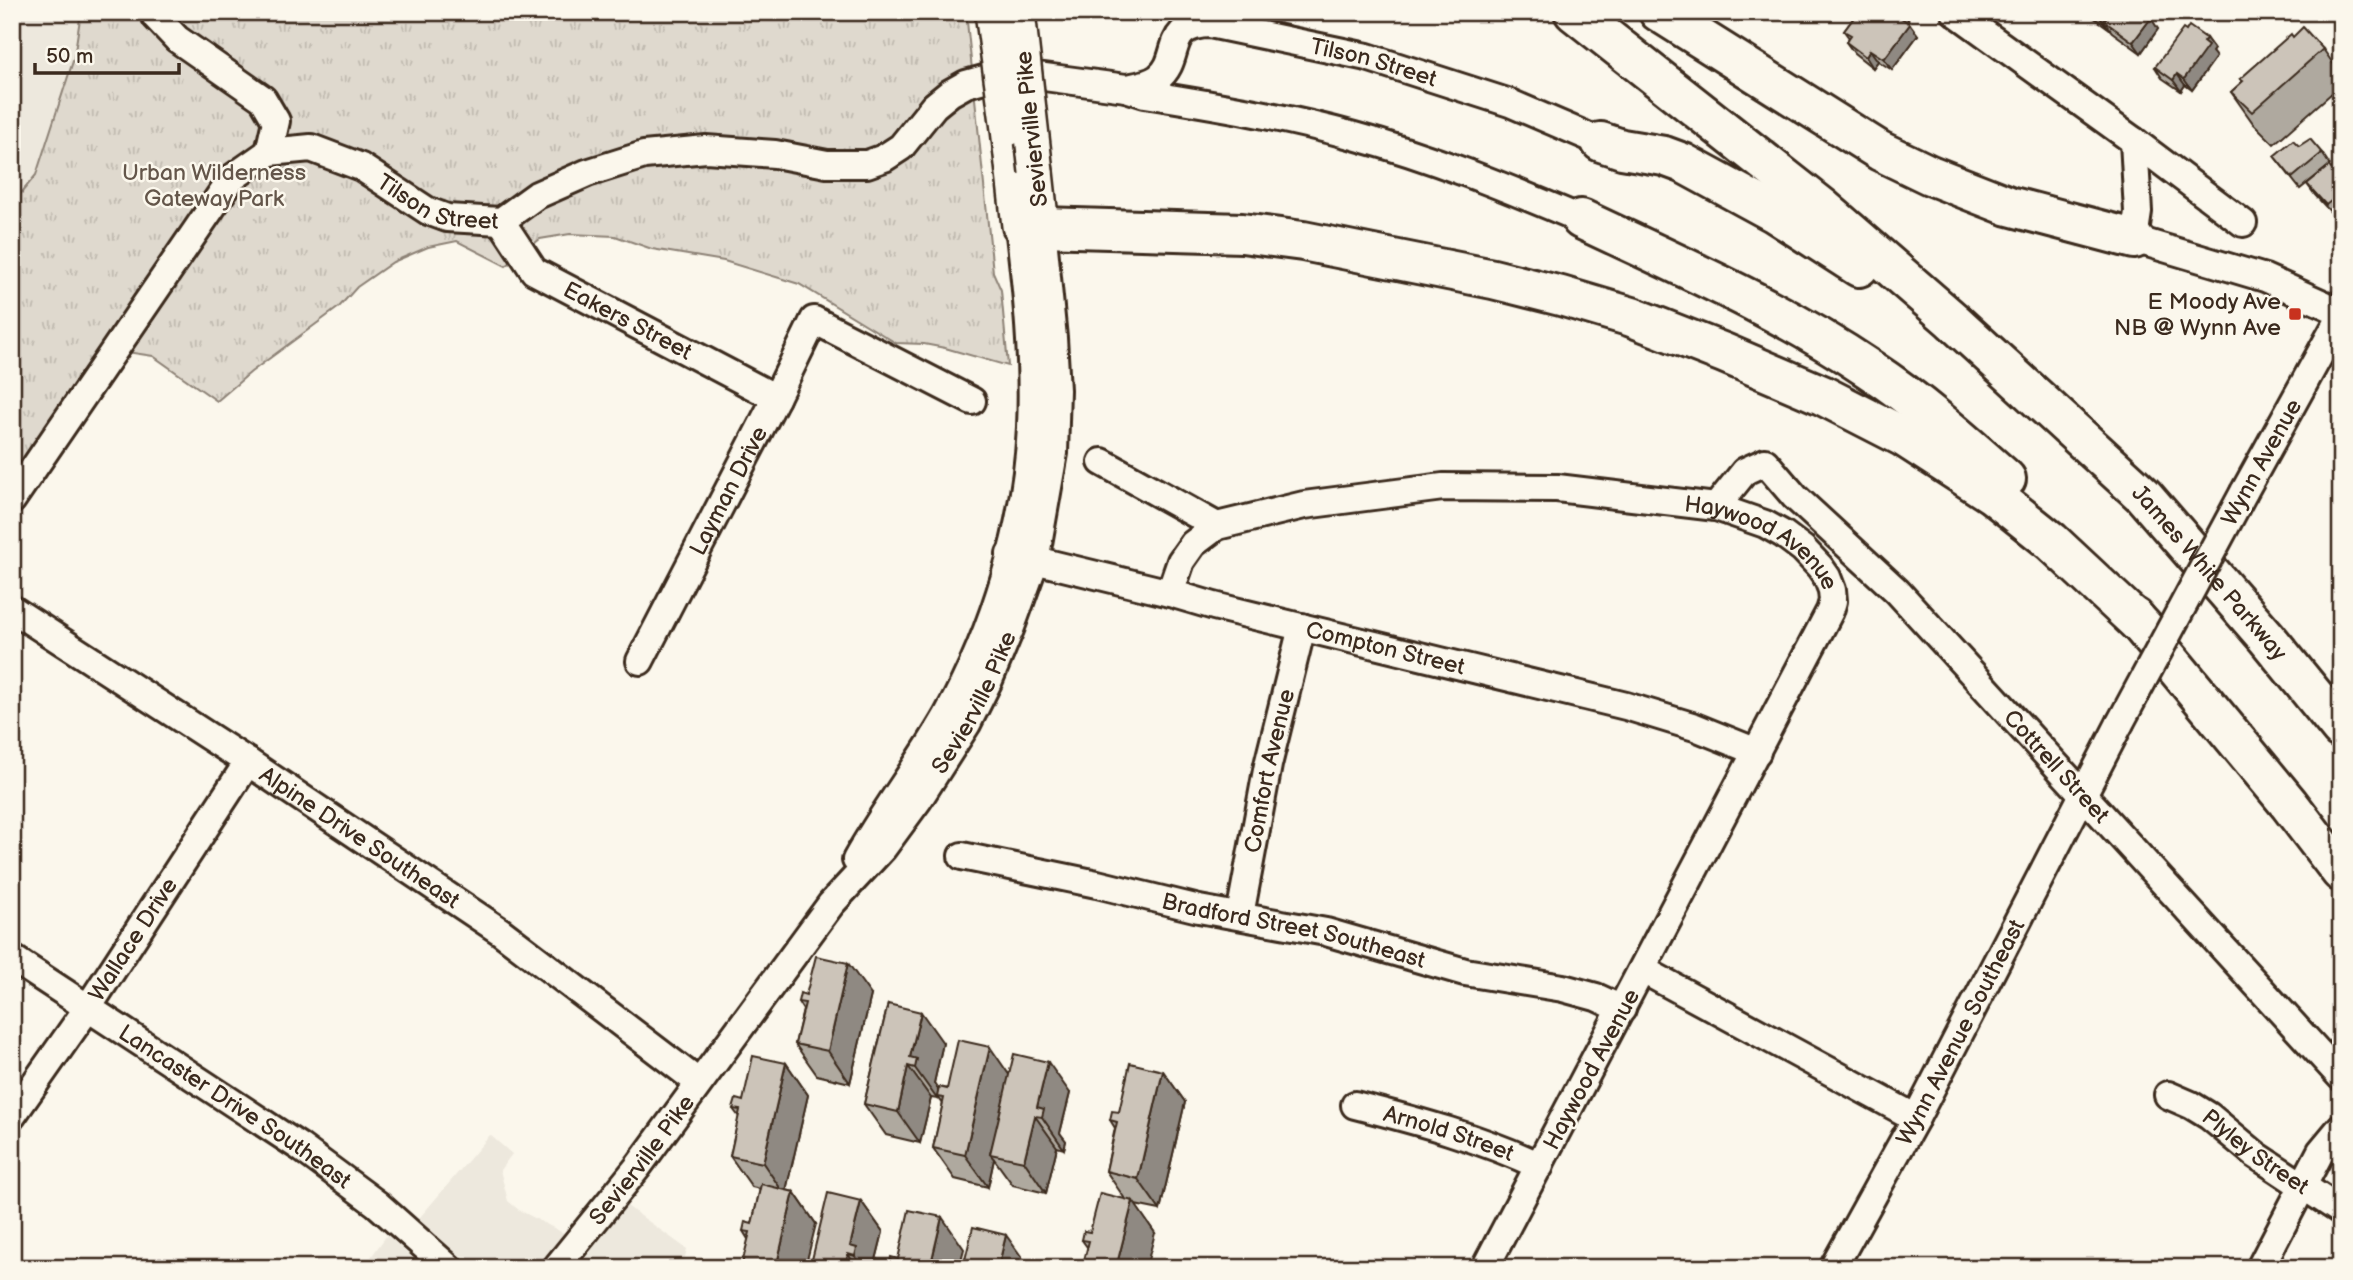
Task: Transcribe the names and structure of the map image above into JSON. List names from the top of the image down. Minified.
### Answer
{"streets":{"highway":["James White Parkway"],"main road":["Sevierville Pike"],"street":["Tilson Street","Eakers Street","Wynn Avenue","Layman Drive","Haywood Avenue","Compton Street","Cottrell Street","Comfort Avenue","Alpine Drive Southeast","Bradford Street Southeast","Wallace Drive","Wynn Avenue Southeast","Lancaster Drive Southeast","Arnold Street","Plyley Street"]},"crossings":[["Tilson Street","Eakers Street"],["Sevierville Pike","Compton Street"],["Sevierville Pike","Alpine Drive Southeast"],["Eakers Street","Layman Drive"],["Wynn Avenue","Cottrell Street"],["Wynn Avenue","Wynn Avenue Southeast"],["Haywood Avenue","Compton Street"],["Haywood Avenue","Cottrell Street"],["Haywood Avenue","Bradford Street Southeast"],["Haywood Avenue","Arnold Street"],["Compton Street","Comfort Avenue"],["Cottrell Street","Wynn Avenue Southeast"],["Comfort Avenue","Bradford Street Southeast"],["Alpine Drive Southeast","Wallace Drive"],["Wallace Drive","Lancaster Drive Southeast"]],"parks":["Urban Wilderness Gateway Park"],"places":{"transit":["E Moody Ave NB @ Wynn Ave"]},"scale_bar":"50 m"}
